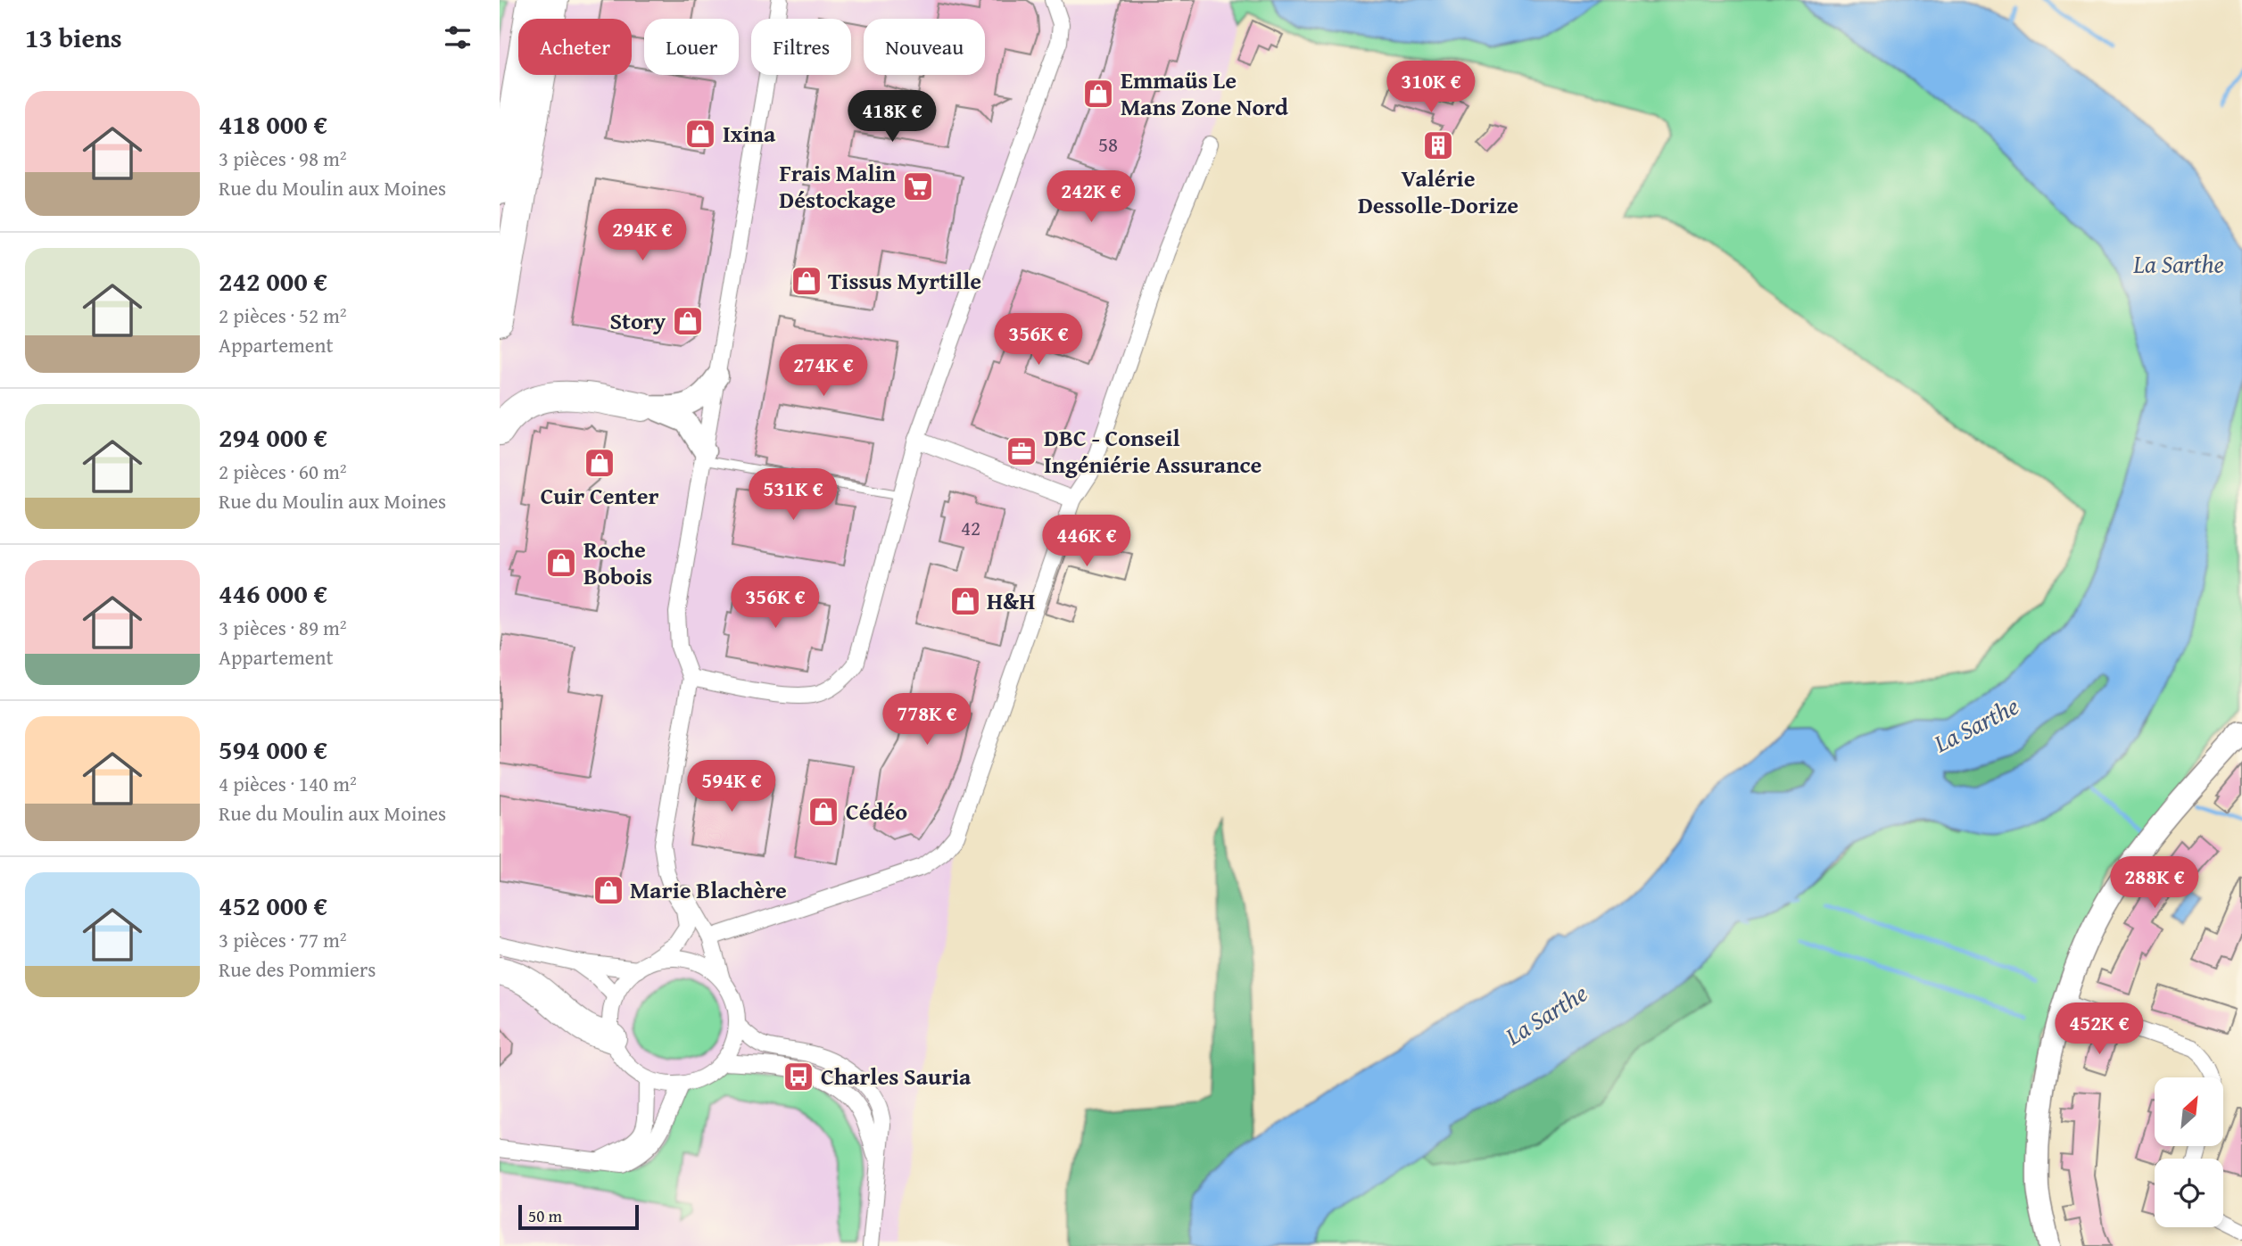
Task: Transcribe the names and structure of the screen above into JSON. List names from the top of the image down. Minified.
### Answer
{"water":["La Sarthe"],"places":{"shop":["Emmaüs Le Mans Zone Nord","Ixina","Tissus Myrtille","Story","Cuir Center","Roche Bobois","H&H","Cédéo","Marie Blachère"],"building":["Valérie Dessolle-Dorize"],"supermarket":["Frais Malin Déstockage"],"office":["DBC - Conseil Ingéniérie Assurance"],"bus stop":["Charles Sauria"]},"house_numbers":["58","42"],"scale_bar":"50 m","north":"top right","page":{"heading":"13 biens","chip":["Acheter","Louer","Filtres","Nouveau"],"price":["310K €","418K €","242K €","294K €","356K €","274K €","531K €","446K €","356K €","778K €","594K €","288K €","452K €"],"list":[{"name":"418 000 €","note":"3 pièces · 98 m² · Rue du Moulin aux Moines"},{"name":"242 000 €","note":"2 pièces · 52 m² · Appartement"},{"name":"294 000 €","note":"2 pièces · 60 m² · Rue du Moulin aux Moines"},{"name":"446 000 €","note":"3 pièces · 89 m² · Appartement"},{"name":"594 000 €","note":"4 pièces · 140 m² · Rue du Moulin aux Moines"},{"name":"452 000 €","note":"3 pièces · 77 m² · Rue des Pommiers"}],"scale":"50 m"}}
